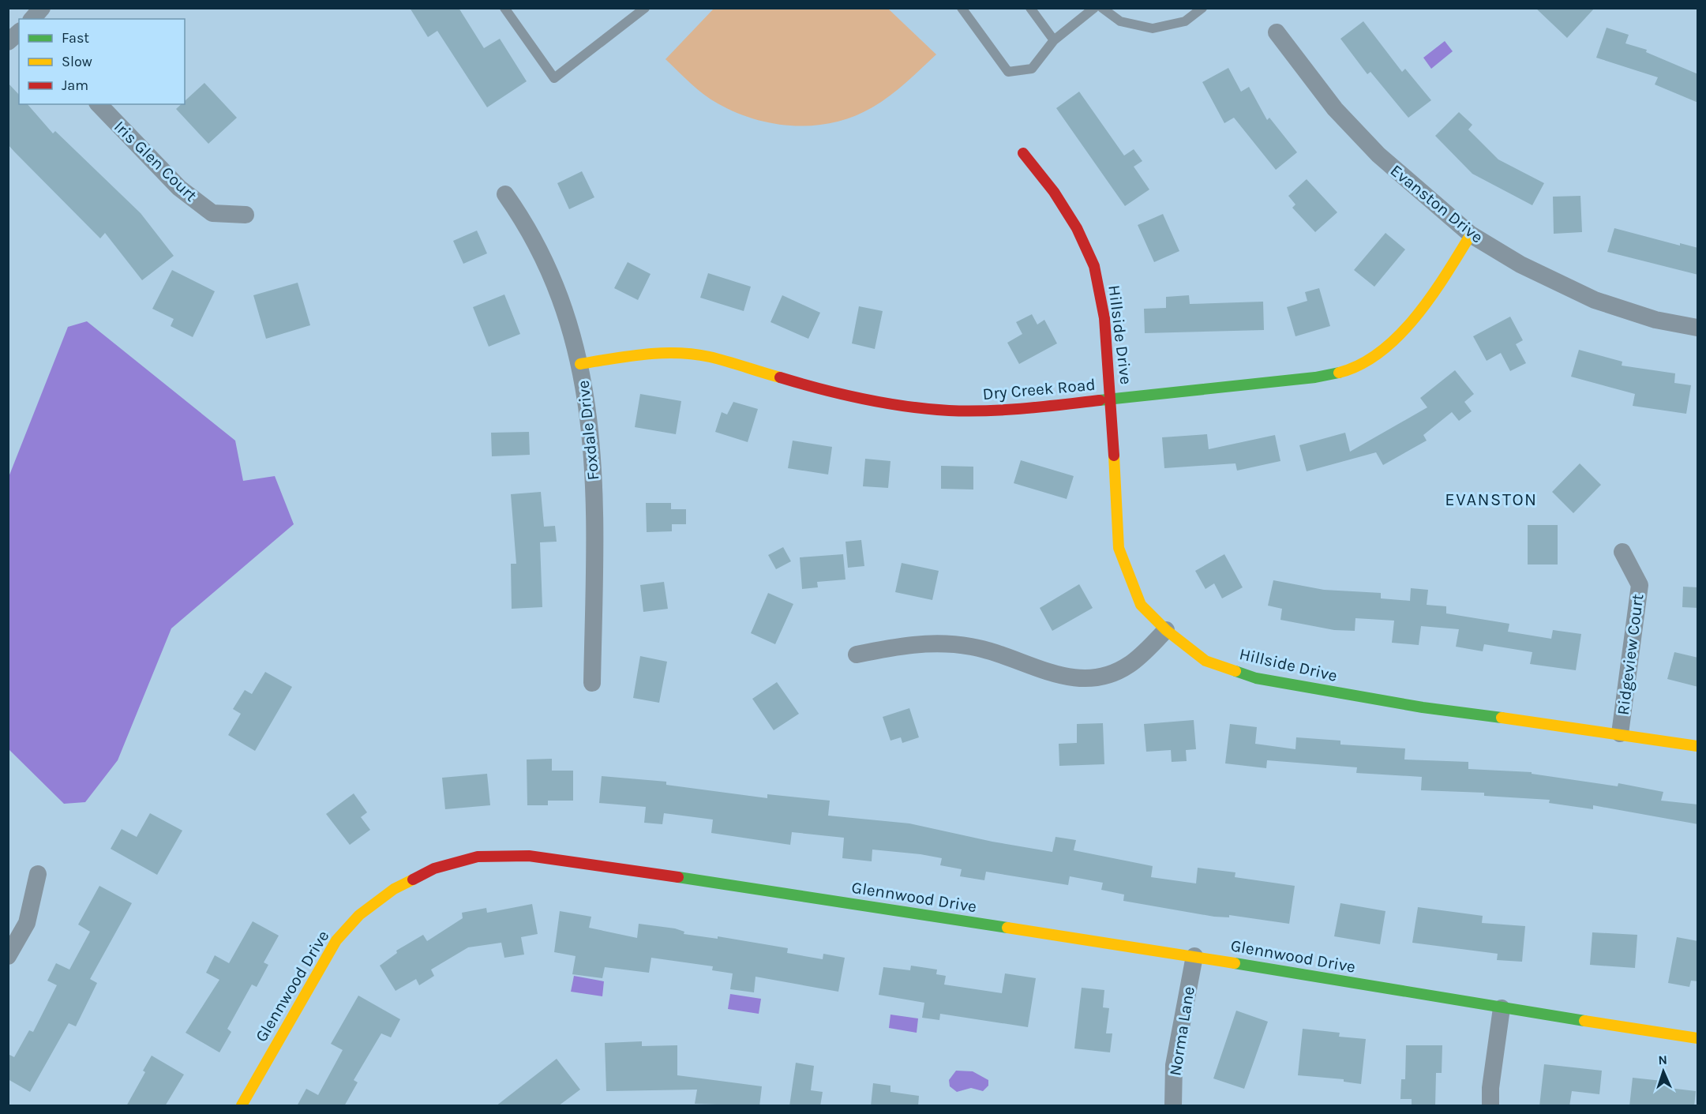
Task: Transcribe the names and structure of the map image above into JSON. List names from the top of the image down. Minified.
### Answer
{"streets":{"street":["Iris Glen Court","Evanston Drive","Hillside Drive","Dry Creek Road","Foxdale Drive","Ridgeview Court","Glennwood Drive","Norma Lane"]},"crossings":[["Evanston Drive","Dry Creek Road"],["Hillside Drive","Dry Creek Road"],["Hillside Drive","Ridgeview Court"],["Dry Creek Road","Foxdale Drive"],["Glennwood Drive","Norma Lane"]],"districts":["EVANSTON"],"legend":["Fast","Slow","Jam"],"north":"top"}
